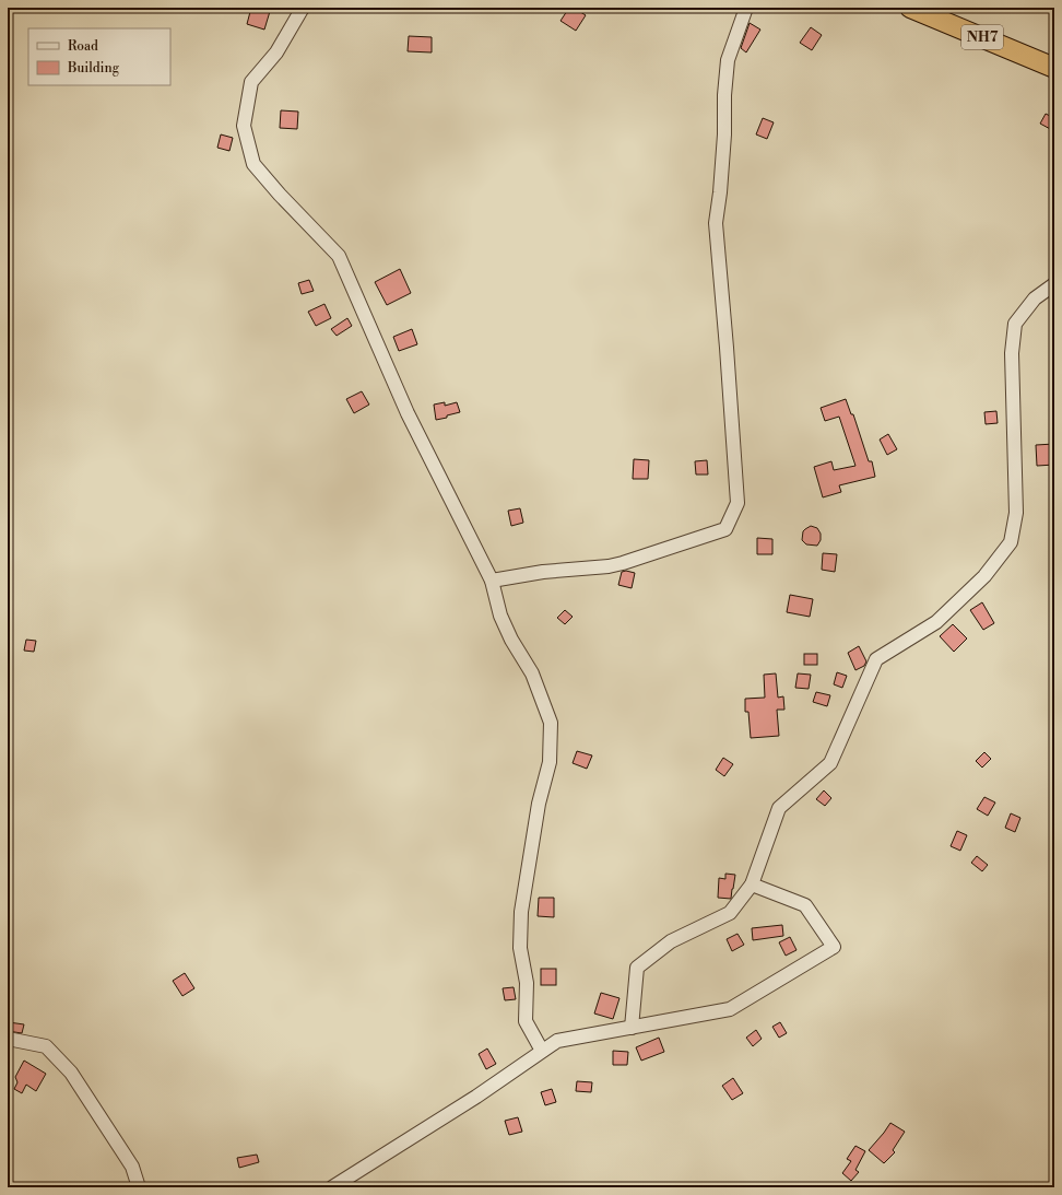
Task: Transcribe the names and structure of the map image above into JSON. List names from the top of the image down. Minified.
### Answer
{"streets":{"highway":["NH7"]},"legend":["Road","Building"]}
